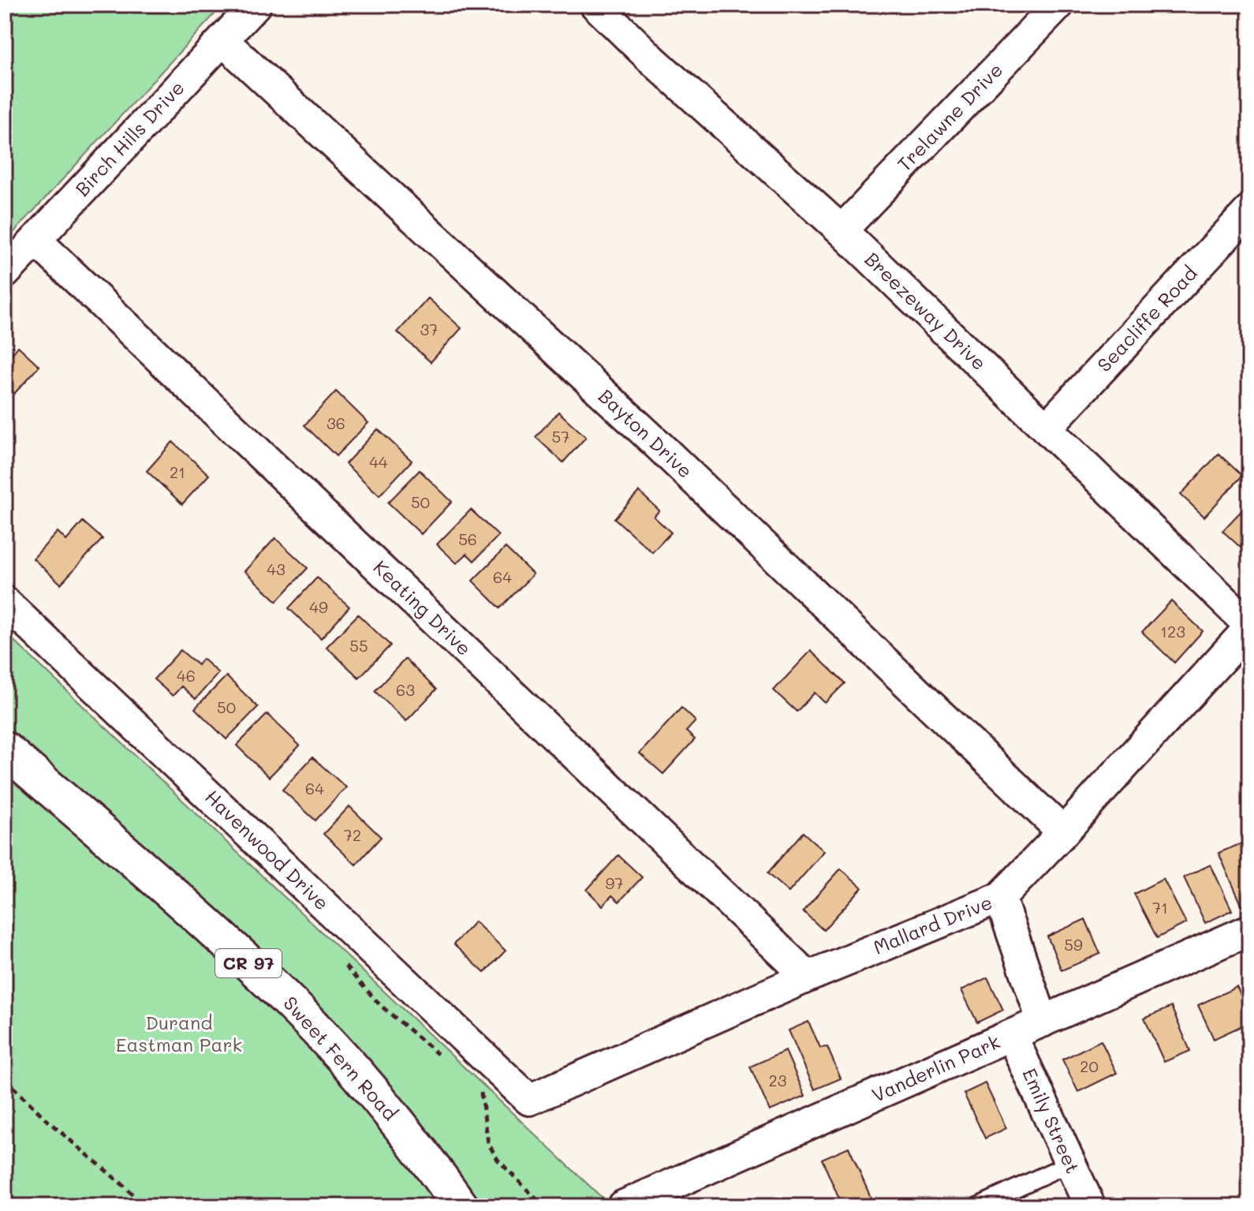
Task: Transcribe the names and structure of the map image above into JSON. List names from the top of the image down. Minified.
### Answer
{"streets":{"main road":["CR 97","Sweet Fern Road"],"street":["Trelawne Drive","Birch Hills Drive","Breezeway Drive","Seacliffe Road","Bayton Drive","Keating Drive","Havenwood Drive","Mallard Drive","Vanderlin Park","Emily Street"]},"crossings":[["Trelawne Drive","Breezeway Drive"],["Birch Hills Drive","Bayton Drive"],["Birch Hills Drive","Keating Drive"],["Breezeway Drive","Seacliffe Road"],["Breezeway Drive","Mallard Drive"],["Bayton Drive","Mallard Drive"],["Keating Drive","Mallard Drive"],["Havenwood Drive","Mallard Drive"],["Vanderlin Park","Emily Street"]],"parks":["Durand Eastman Park"],"house_numbers":["37","36","57","44","21","50","56","43","64","49","123","55","46","63","50","64","72","97","71","59","20","23"]}
